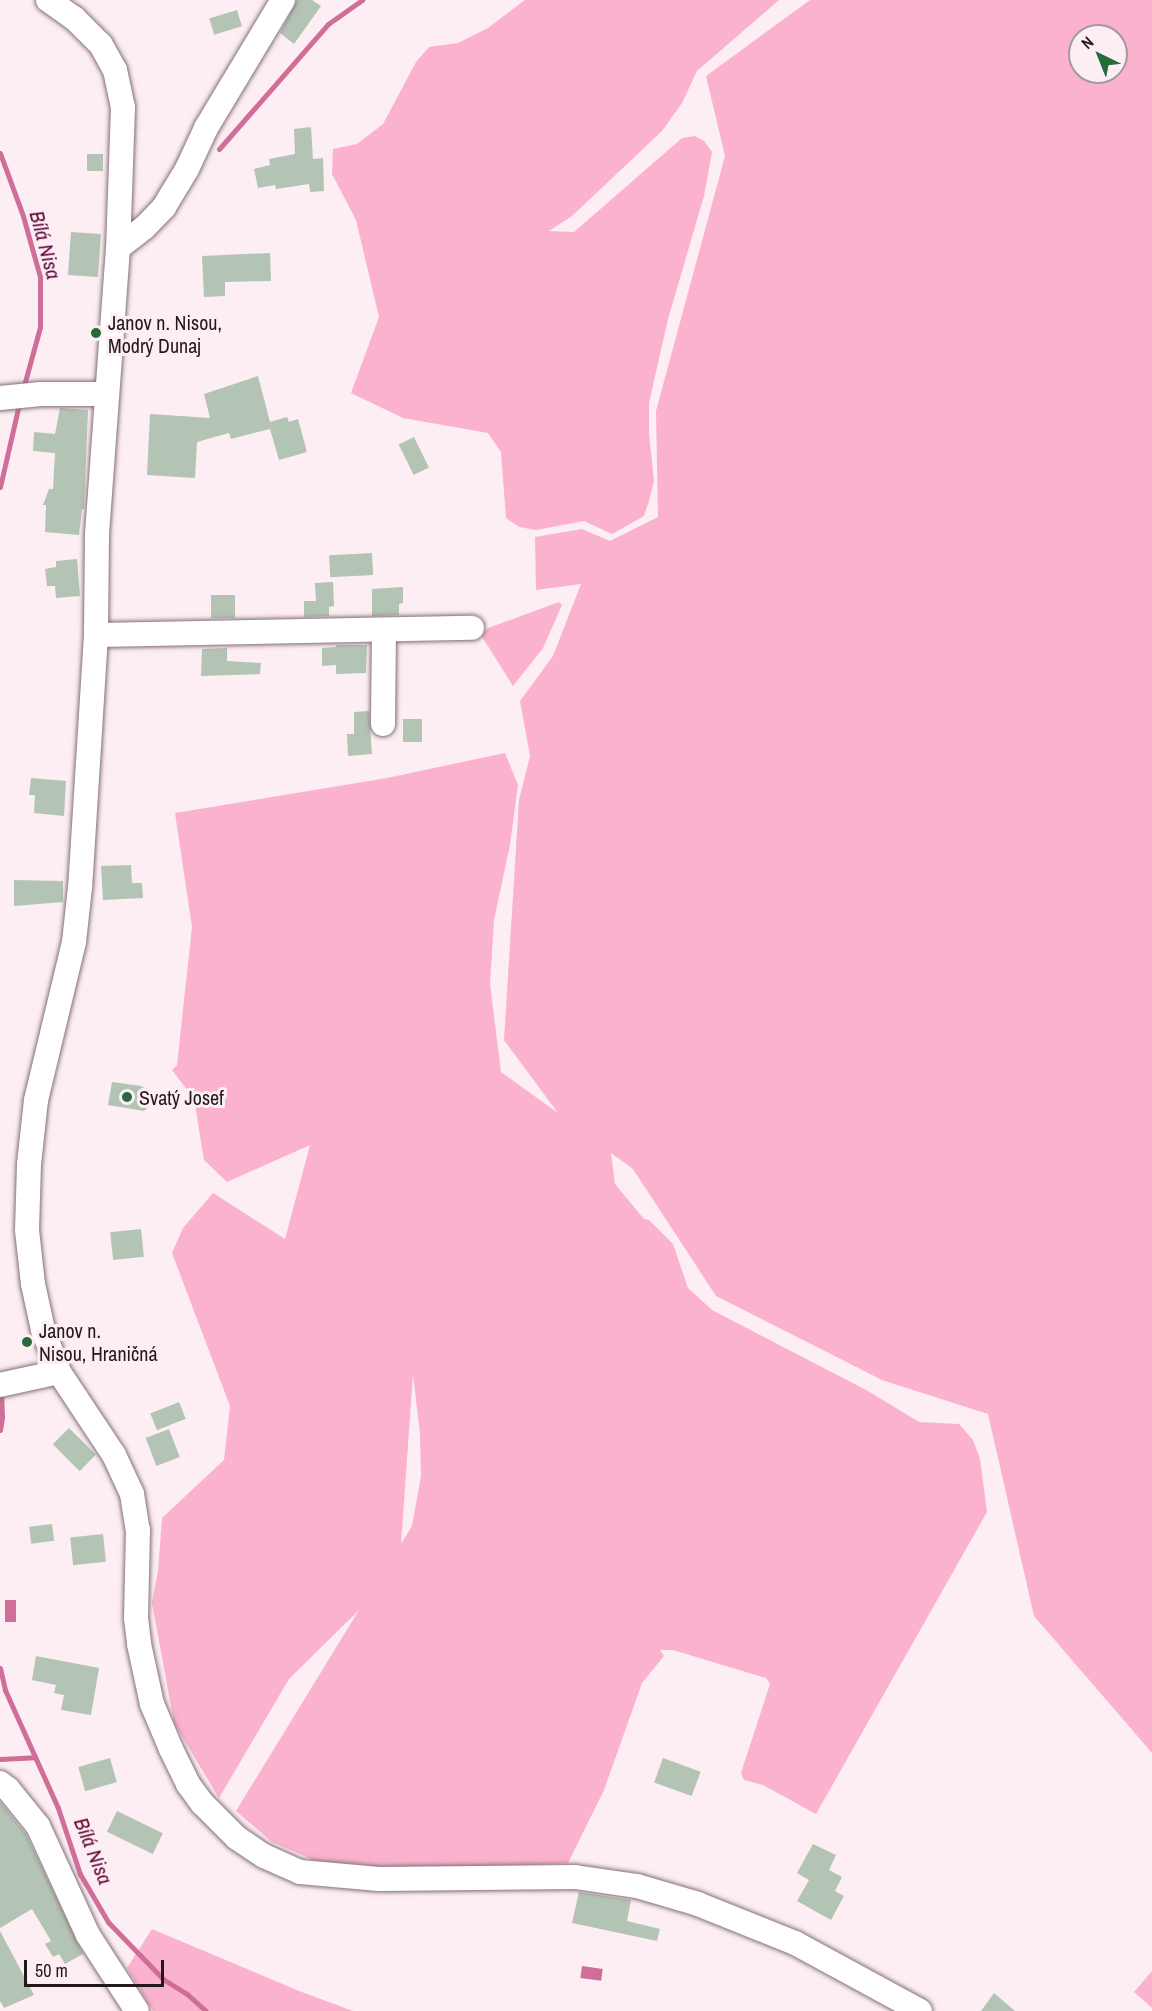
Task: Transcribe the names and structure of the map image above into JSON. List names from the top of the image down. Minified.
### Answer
{"water":["Bílá Nisa"],"places":["Janov n. Nisou, Modrý Dunaj","Svatý Josef","Janov n. Nisou, Hraničná"],"scale_bar":"50 m","north":"top left"}
